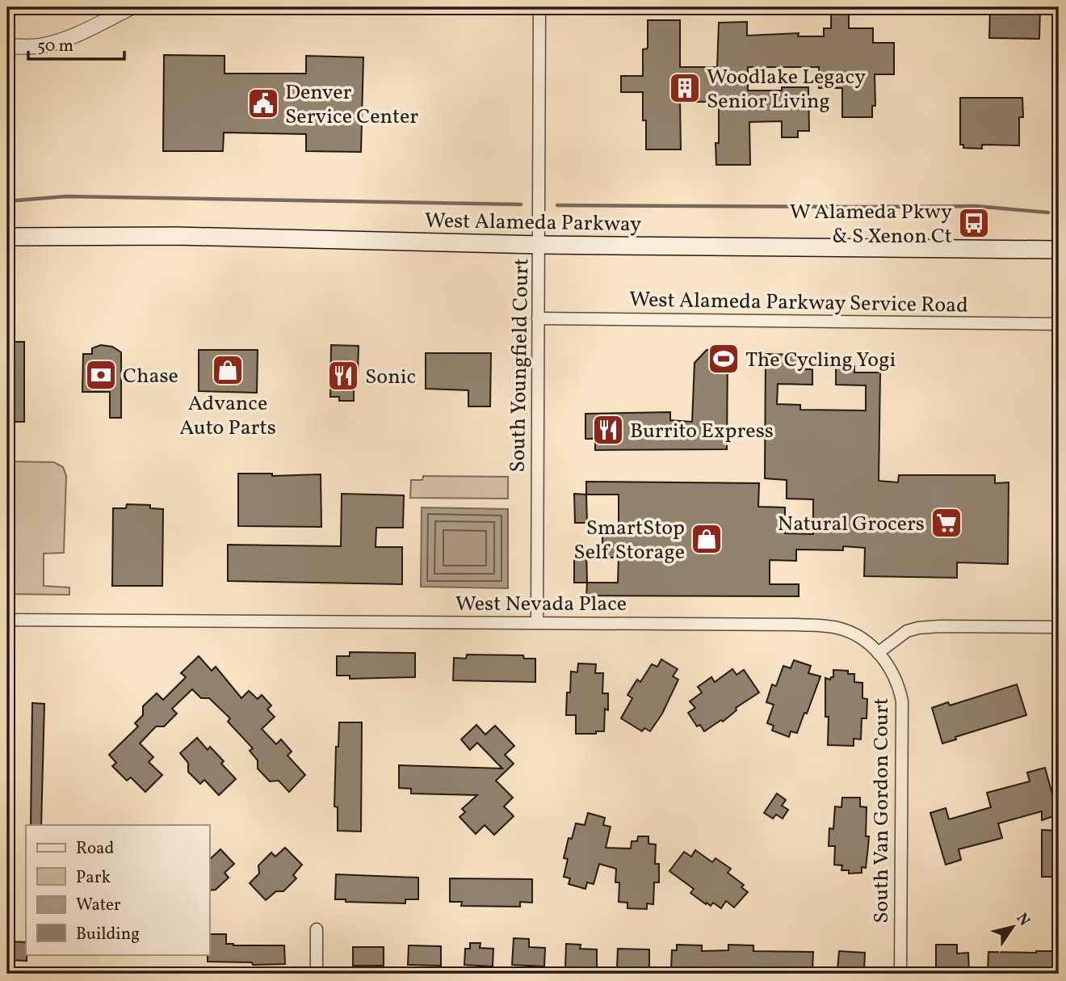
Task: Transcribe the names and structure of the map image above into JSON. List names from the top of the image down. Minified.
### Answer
{"streets":{"main road":["West Alameda Parkway"],"street":["West Alameda Parkway Service Road","South Youngfield Court","West Nevada Place","South Van Gordon Court"]},"crossings":[["West Alameda Parkway","South Youngfield Court"],["West Alameda Parkway Service Road","South Youngfield Court"],["South Youngfield Court","West Nevada Place"],["West Nevada Place","South Van Gordon Court"]],"places":{"building":["Woodlake Legacy Senior Living"],"public building":["Denver Service Center"],"bus stop":["W Alameda Pkwy & S Xenon Ct"],"sports":["The Cycling Yogi"],"shop":["Advance Auto Parts","SmartStop Self Storage"],"bank":["Chase"],"restaurant":["Sonic","Burrito Express"],"supermarket":["Natural Grocers"]},"legend":["Road","Park","Water","Building"],"scale_bar":"50 m","north":"top right"}
